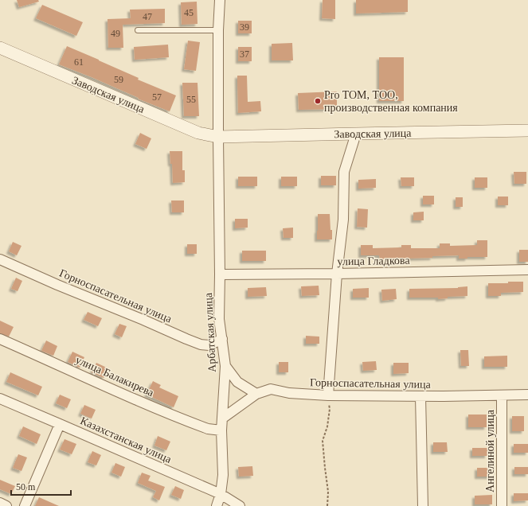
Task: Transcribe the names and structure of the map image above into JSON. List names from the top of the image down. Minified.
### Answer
{"streets":{"street":["Заводская улица","улица Гладкова","Горноспасательная улица","Арбатская улица","улица Балакирева","Казахстанская улица","Ангелиной улица"]},"crossings":[["Заводская улица","Арбатская улица"],["улица Гладкова","Арбатская улица"],["Горноспасательная улица","Арбатская улица"],["Горноспасательная улица","Ангелиной улица"],["Арбатская улица","улица Балакирева"],["Арбатская улица","Казахстанская улица"]],"places":["Pro TOM, ТОО, производственная компания"],"house_numbers":["45","47","39","49","37","61","59","57","55"],"scale_bar":"50 m"}
